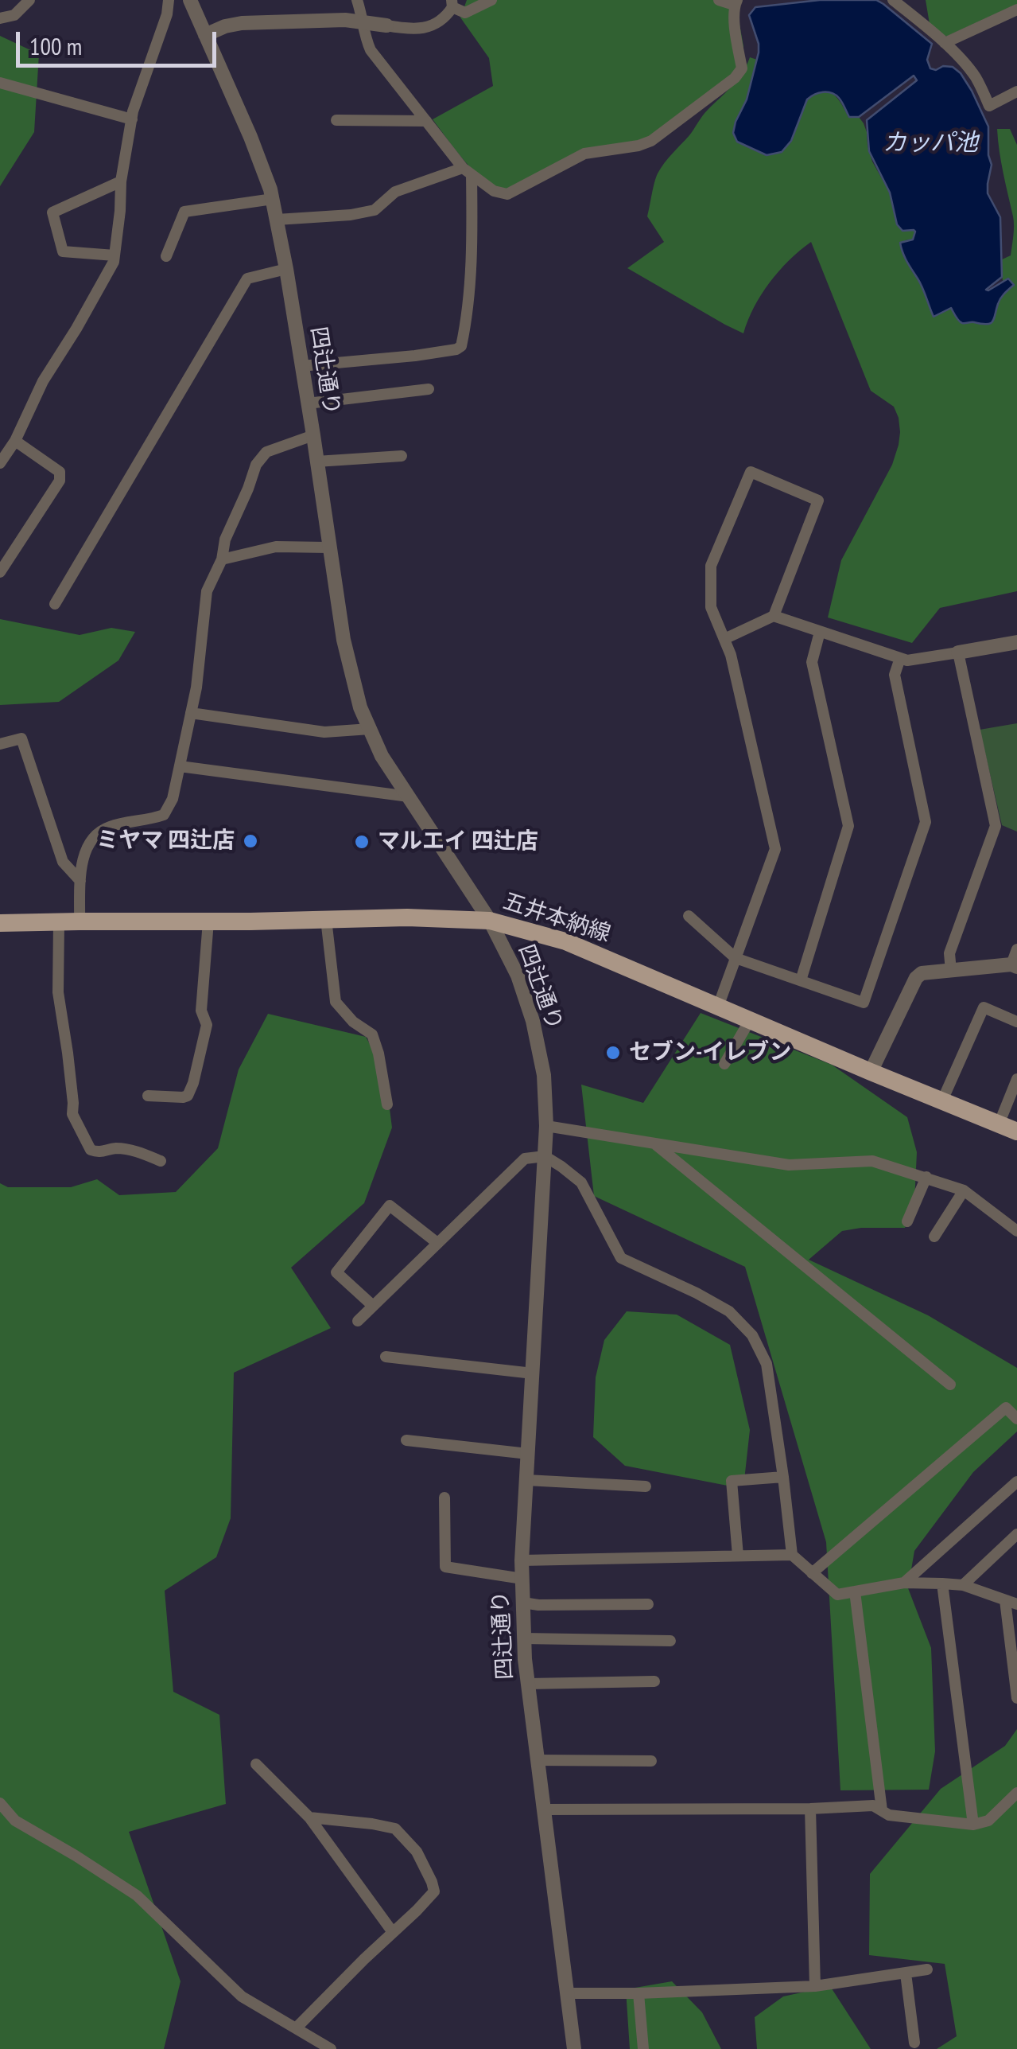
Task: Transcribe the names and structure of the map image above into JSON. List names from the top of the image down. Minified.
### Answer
{"streets":{"main road":["五井本納線"],"street":["四辻通り"]},"crossings":[["四辻通り","五井本納線"]],"water":["カッパ池"],"places":["ミヤマ 四辻店","マルエイ 四辻店","セブン-イレブン"],"scale_bar":"100 m"}
